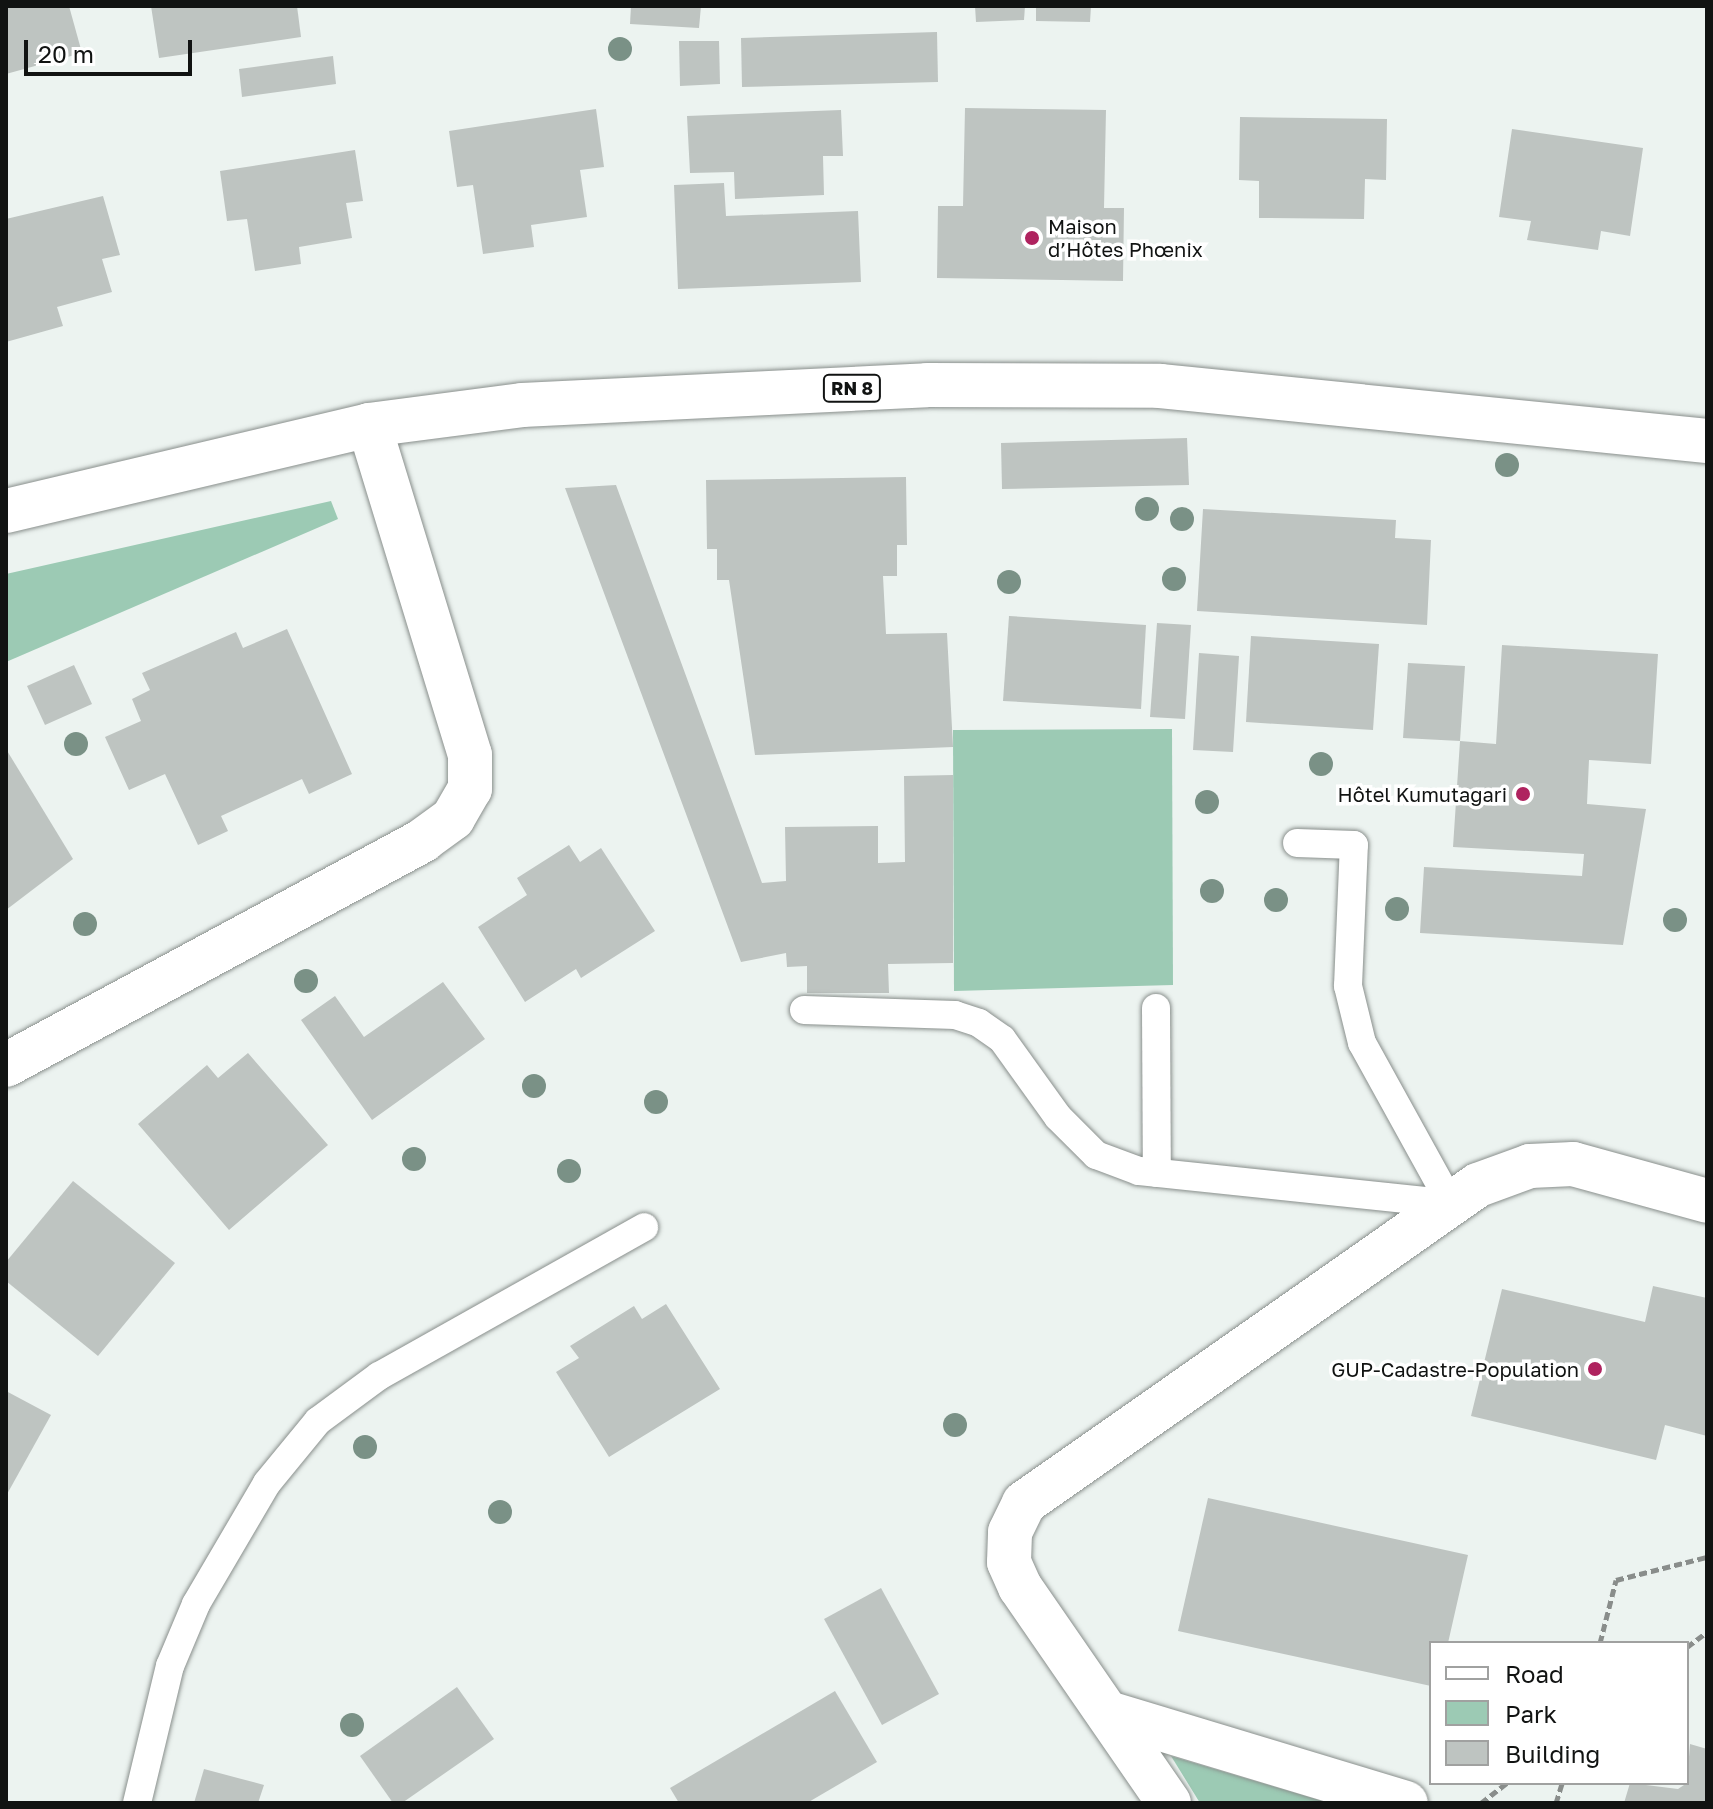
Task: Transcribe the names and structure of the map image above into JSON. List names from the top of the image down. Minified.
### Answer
{"streets":{"street":["RN 8"]},"places":["Maison d’Hôtes Phœnix","Hôtel Kumutagari","GUP-Cadastre-Population"],"legend":["Road","Park","Building"],"scale_bar":"20 m"}
